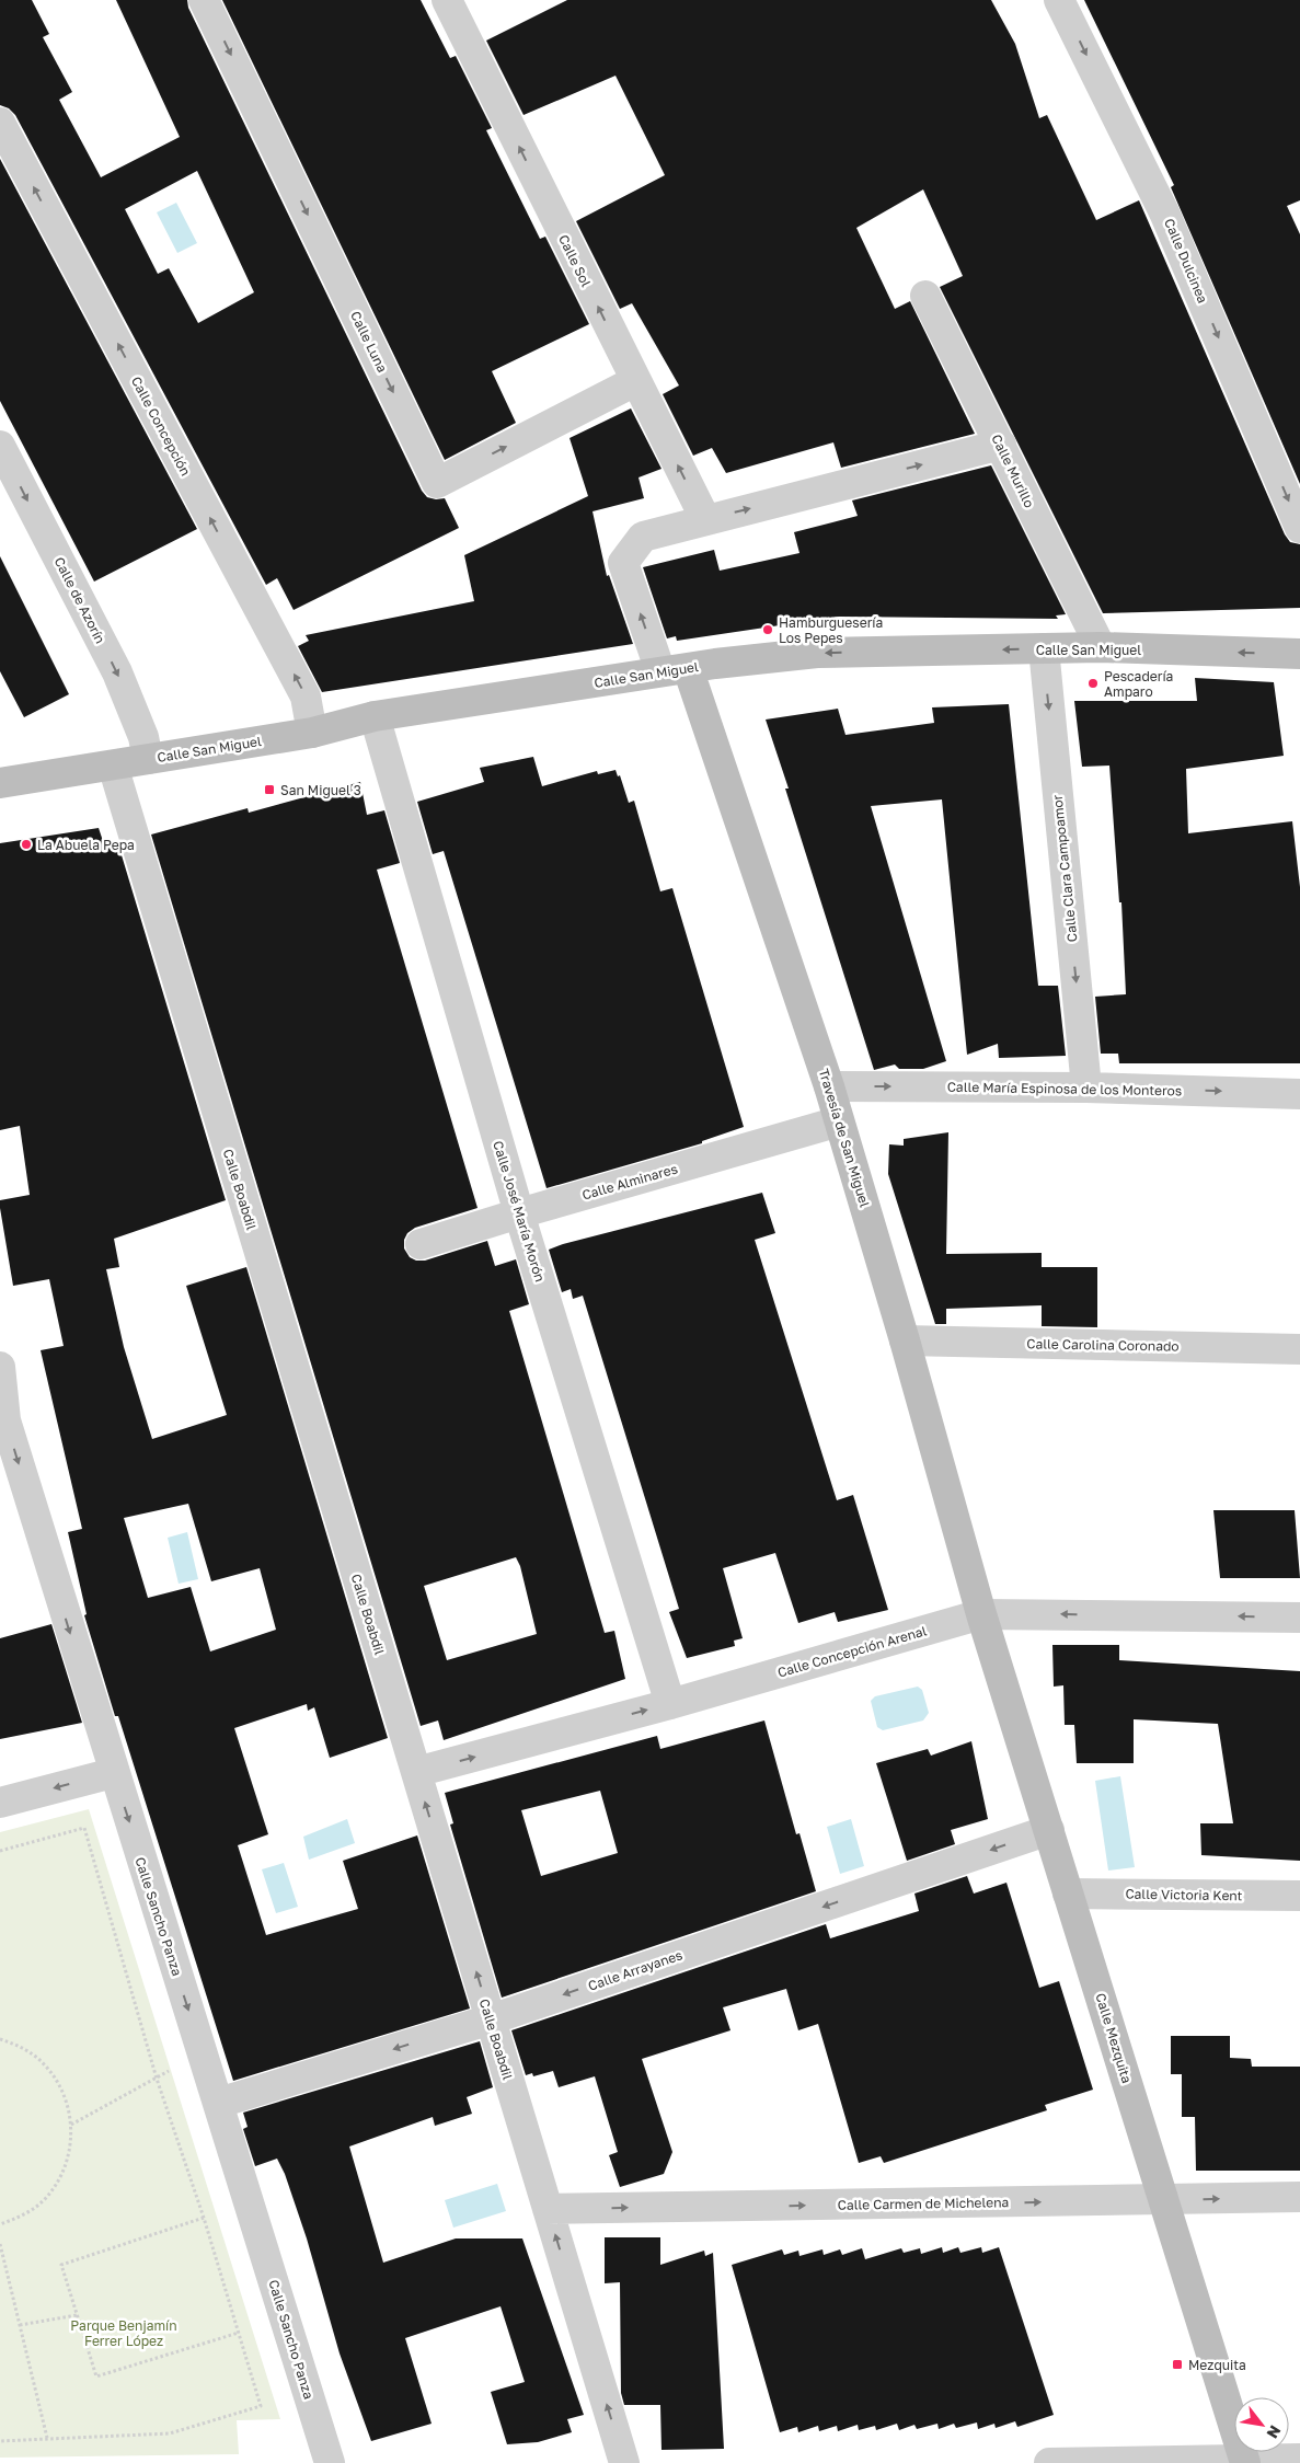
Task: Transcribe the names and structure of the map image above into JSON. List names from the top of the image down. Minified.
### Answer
{"streets":{"street":["Calle Sol","Calle Dulcinea","Calle Luna","Calle Concepción","Calle Murillo","Calle de Azorín","Calle San Miguel","Calle Clara Campoamor","Calle María Espinosa de los Monteros","Travesía de San Miguel","Calle Alminares","Calle Boabdil","Calle José María Morón","Calle Carolina Coronado","Calle Concepción Arenal","Calle Victoria Kent","Calle Sancho Panza","Calle Arrayanes","Calle Mezquita","Calle Carmen de Michelena"]},"crossings":[["Calle Sol","Calle Luna"],["Calle Concepción","Calle San Miguel"],["Calle Murillo","Calle San Miguel"],["Calle de Azorín","Calle San Miguel"],["Calle San Miguel","Calle Clara Campoamor"],["Calle San Miguel","Travesía de San Miguel"],["Calle San Miguel","Calle Boabdil"],["Calle San Miguel","Calle José María Morón"],["Calle Clara Campoamor","Calle María Espinosa de los Monteros"],["Calle María Espinosa de los Monteros","Travesía de San Miguel"],["Travesía de San Miguel","Calle Alminares"],["Travesía de San Miguel","Calle Carolina Coronado"],["Travesía de San Miguel","Calle Concepción Arenal"],["Travesía de San Miguel","Calle Mezquita"],["Calle Alminares","Calle José María Morón"],["Calle Boabdil","Calle Concepción Arenal"],["Calle Boabdil","Calle Arrayanes"],["Calle Boabdil","Calle Carmen de Michelena"],["Calle José María Morón","Calle Concepción Arenal"],["Calle Concepción Arenal","Calle Mezquita"],["Calle Victoria Kent","Calle Mezquita"],["Calle Sancho Panza","Calle Arrayanes"],["Calle Arrayanes","Calle Mezquita"],["Calle Mezquita","Calle Carmen de Michelena"]],"one_way":["Calle Sol","Calle Dulcinea","Calle Concepción","Calle de Azorín","Calle Clara Campoamor","Calle María Espinosa de los Monteros","Calle Sancho Panza","Calle Arrayanes"],"parks":["Parque Benjamín Ferrer López"],"places":{"other":["Hamburguesería Los Pepes","Pescadería Amparo","La Abuela Pepa"],"transit":["San Miguel 3","Mezquita"]},"north":"bottom right"}
